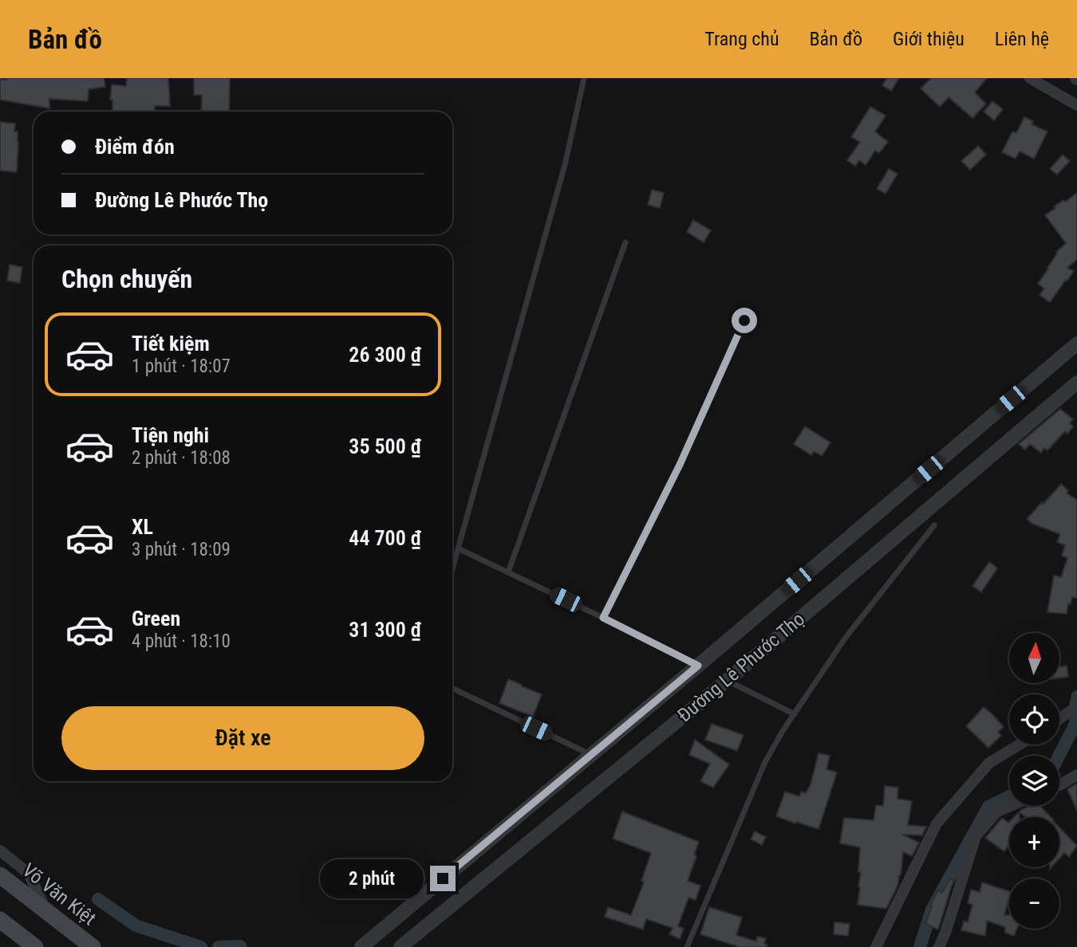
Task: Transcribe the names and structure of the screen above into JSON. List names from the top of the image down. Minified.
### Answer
{"streets":{"main road":["Võ Văn Kiệt"],"street":["Đường Lê Phước Thọ"]},"north":"top","page":{"header":"Bản đồ","nav":["Trang chủ","Bản đồ","Giới thiệu","Liên hệ"],"banner":["Điểm đón","Đường Lê Phước Thọ"],"heading":"Chọn chuyến","list":[{"name":"Tiết kiệm","note":"1 phút · 18:07","value":"26 300 ₫"},{"name":"Tiện nghi","note":"2 phút · 18:08","value":"35 500 ₫"},{"name":"XL","note":"3 phút · 18:09","value":"44 700 ₫"},{"name":"Green","note":"4 phút · 18:10","value":"31 300 ₫"}],"map_buttons":["+","−"],"buttons":"Đặt xe","bubble":"2 phút"}}
